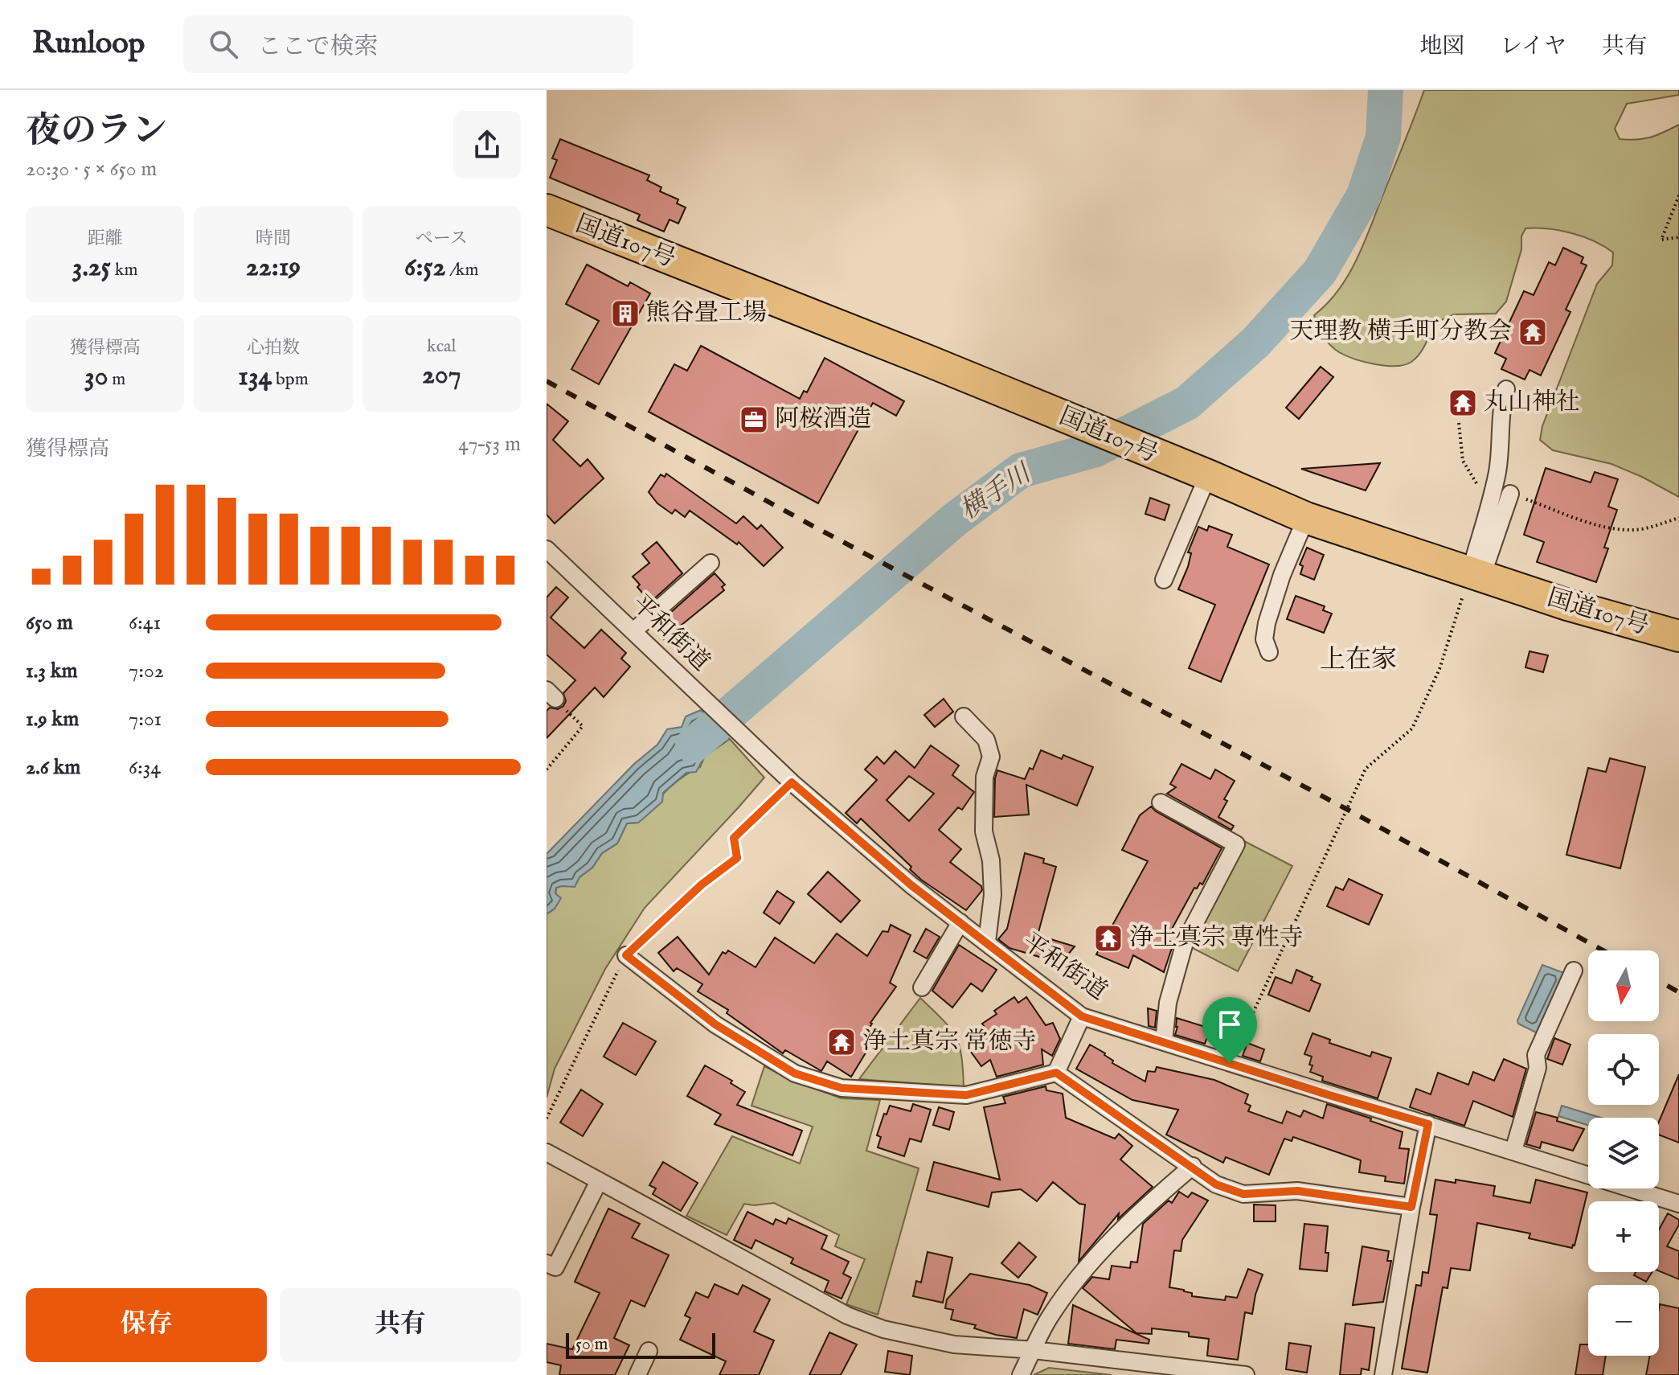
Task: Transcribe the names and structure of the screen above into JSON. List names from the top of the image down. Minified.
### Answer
{"streets":{"highway":["国道107号"],"street":["平和街道"]},"districts":["上在家"],"water":["横手川"],"places":{"building":["熊谷畳工場"],"temple":["天理教 横手町分教会","丸山神社","浄土真宗 専性寺","浄土真宗 常徳寺"],"office":["阿桜酒造"]},"scale_bar":"50 m","north":"bottom","page":{"header":"Runloop","search":"ここで検索","nav":["地図","レイヤ","共有"],"heading":["夜のラン","20:30 · 5 × 650 m"],"stats":[["距離","3.25 km"],["時間","22:19"],["ペース","6:52 /km"],["獲得標高","30 m"],["心拍数","134 bpm"],["kcal","207"]],"chart":["獲得標高","47–53 m"],"list":[{"name":"650 m","note":"6:41"},{"name":"1.3 km","note":"7:02"},{"name":"1.9 km","note":"7:01"},{"name":"2.6 km","note":"6:34"}],"map_buttons":["+","−"],"buttons":["保存","共有"],"scale":"50 m"}}
